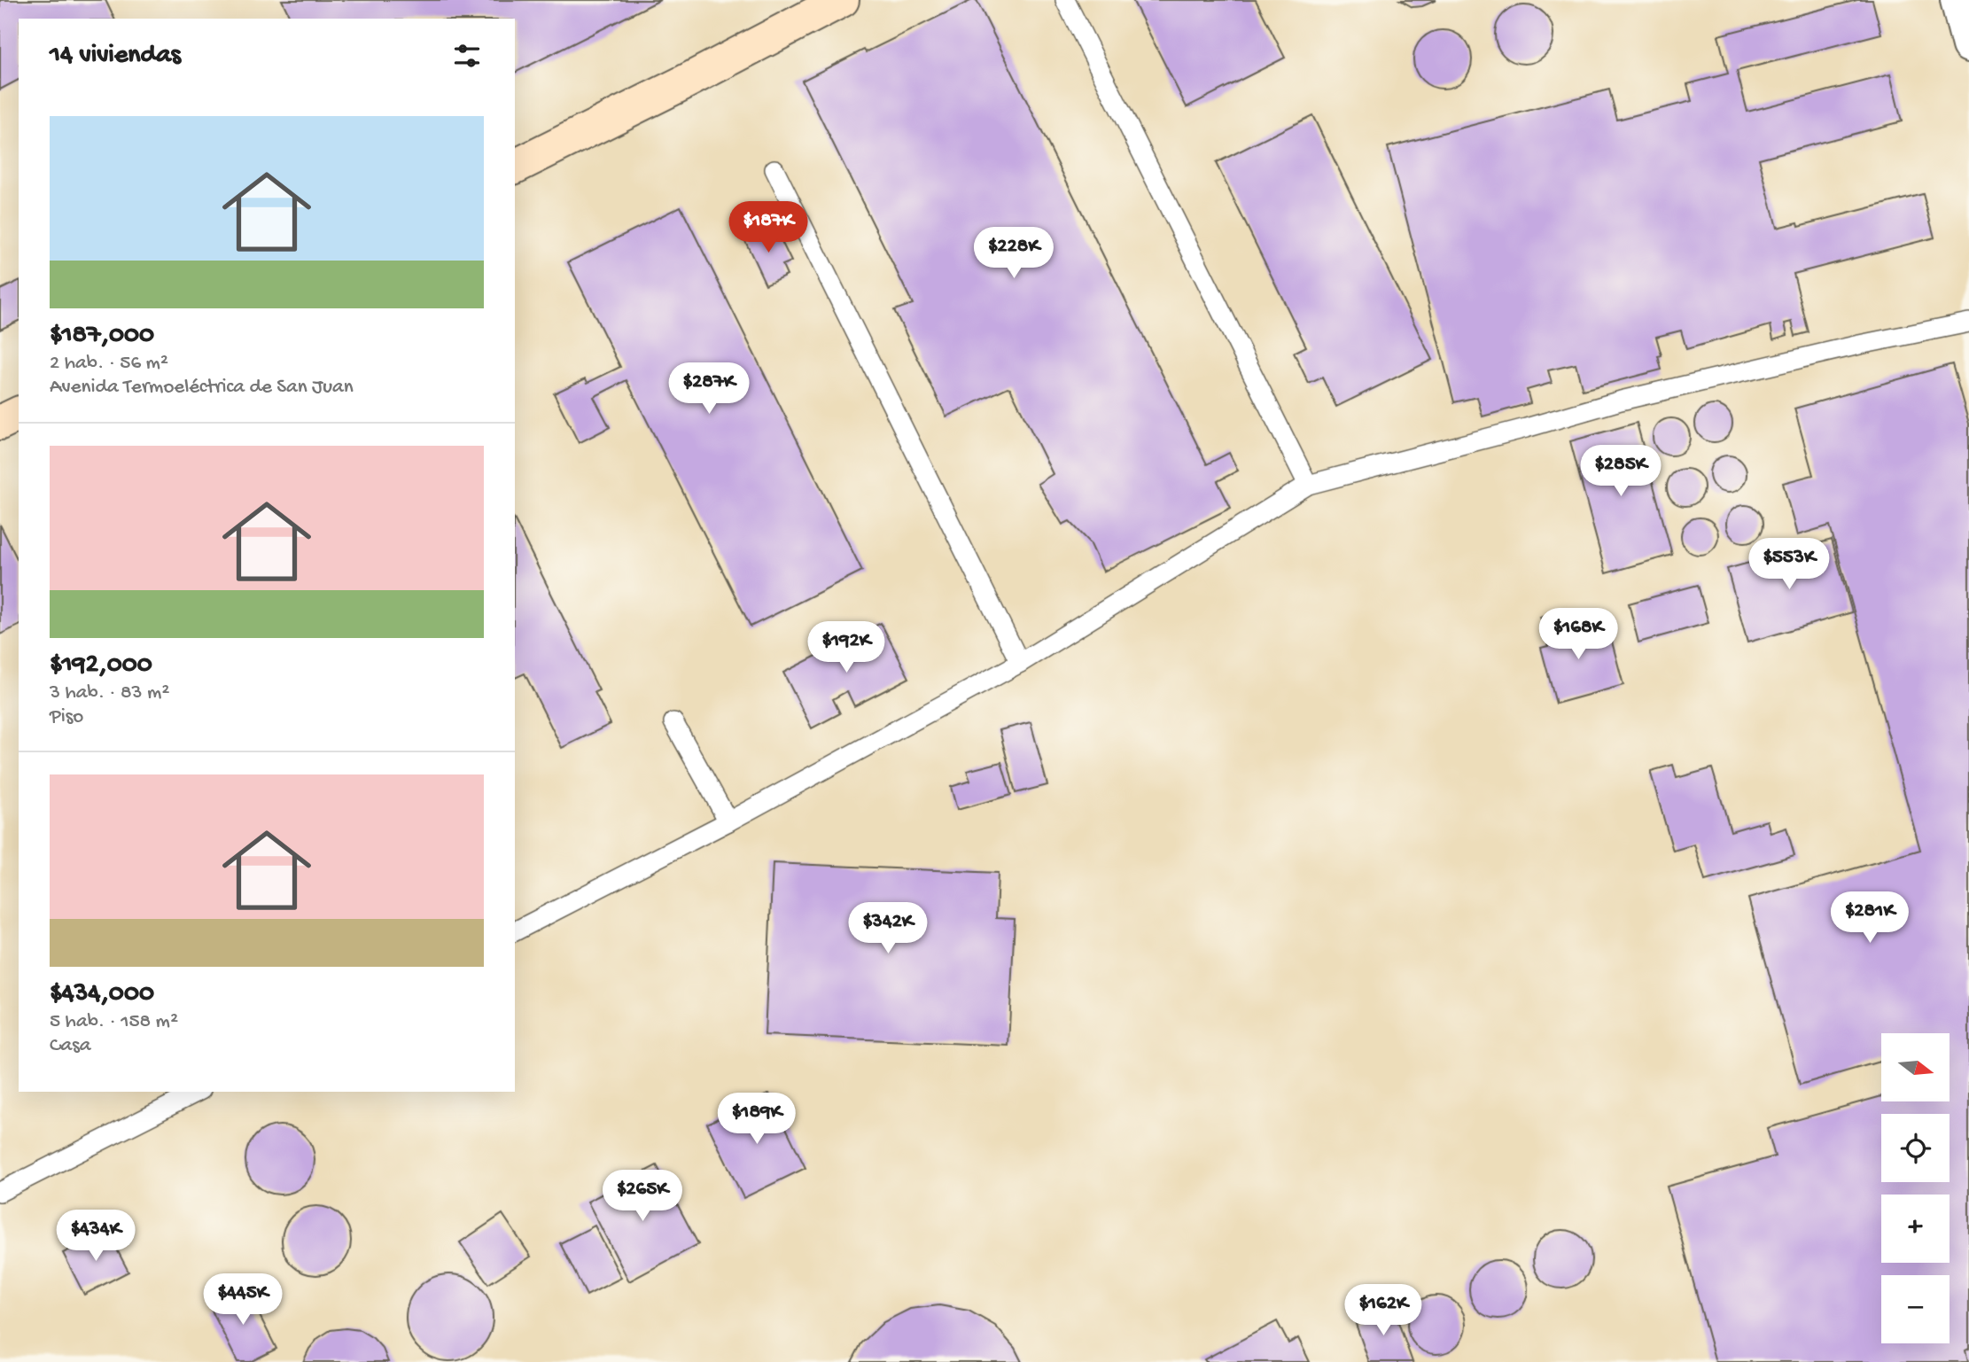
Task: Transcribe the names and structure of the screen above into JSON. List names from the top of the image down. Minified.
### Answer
{"north":"right","page":{"heading":"14 viviendas","list":[{"name":"$187,000","note":"2 hab. · 56 m² · Avenida Termoeléctrica de San Juan"},{"name":"$192,000","note":"3 hab. · 83 m² · Piso"},{"name":"$434,000","note":"5 hab. · 158 m² · Casa"}],"price":["$187K","$228K","$287K","$285K","$553K","$168K","$192K","$281K","$342K","$189K","$265K","$434K","$445K","$162K"],"map_buttons":["+","−"]}}
